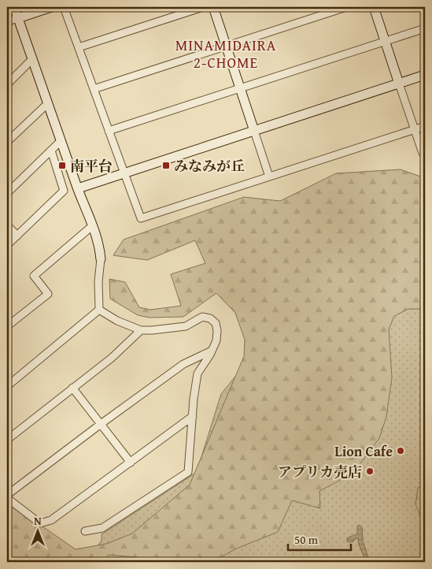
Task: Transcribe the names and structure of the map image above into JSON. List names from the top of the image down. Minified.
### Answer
{"districts":["MINAMIDAIRA 2-CHOME"],"places":{"transit":["南平台","みなみが丘"],"other":["Lion Cafe","アプリカ売店"]},"scale_bar":"50 m","north":"top"}
